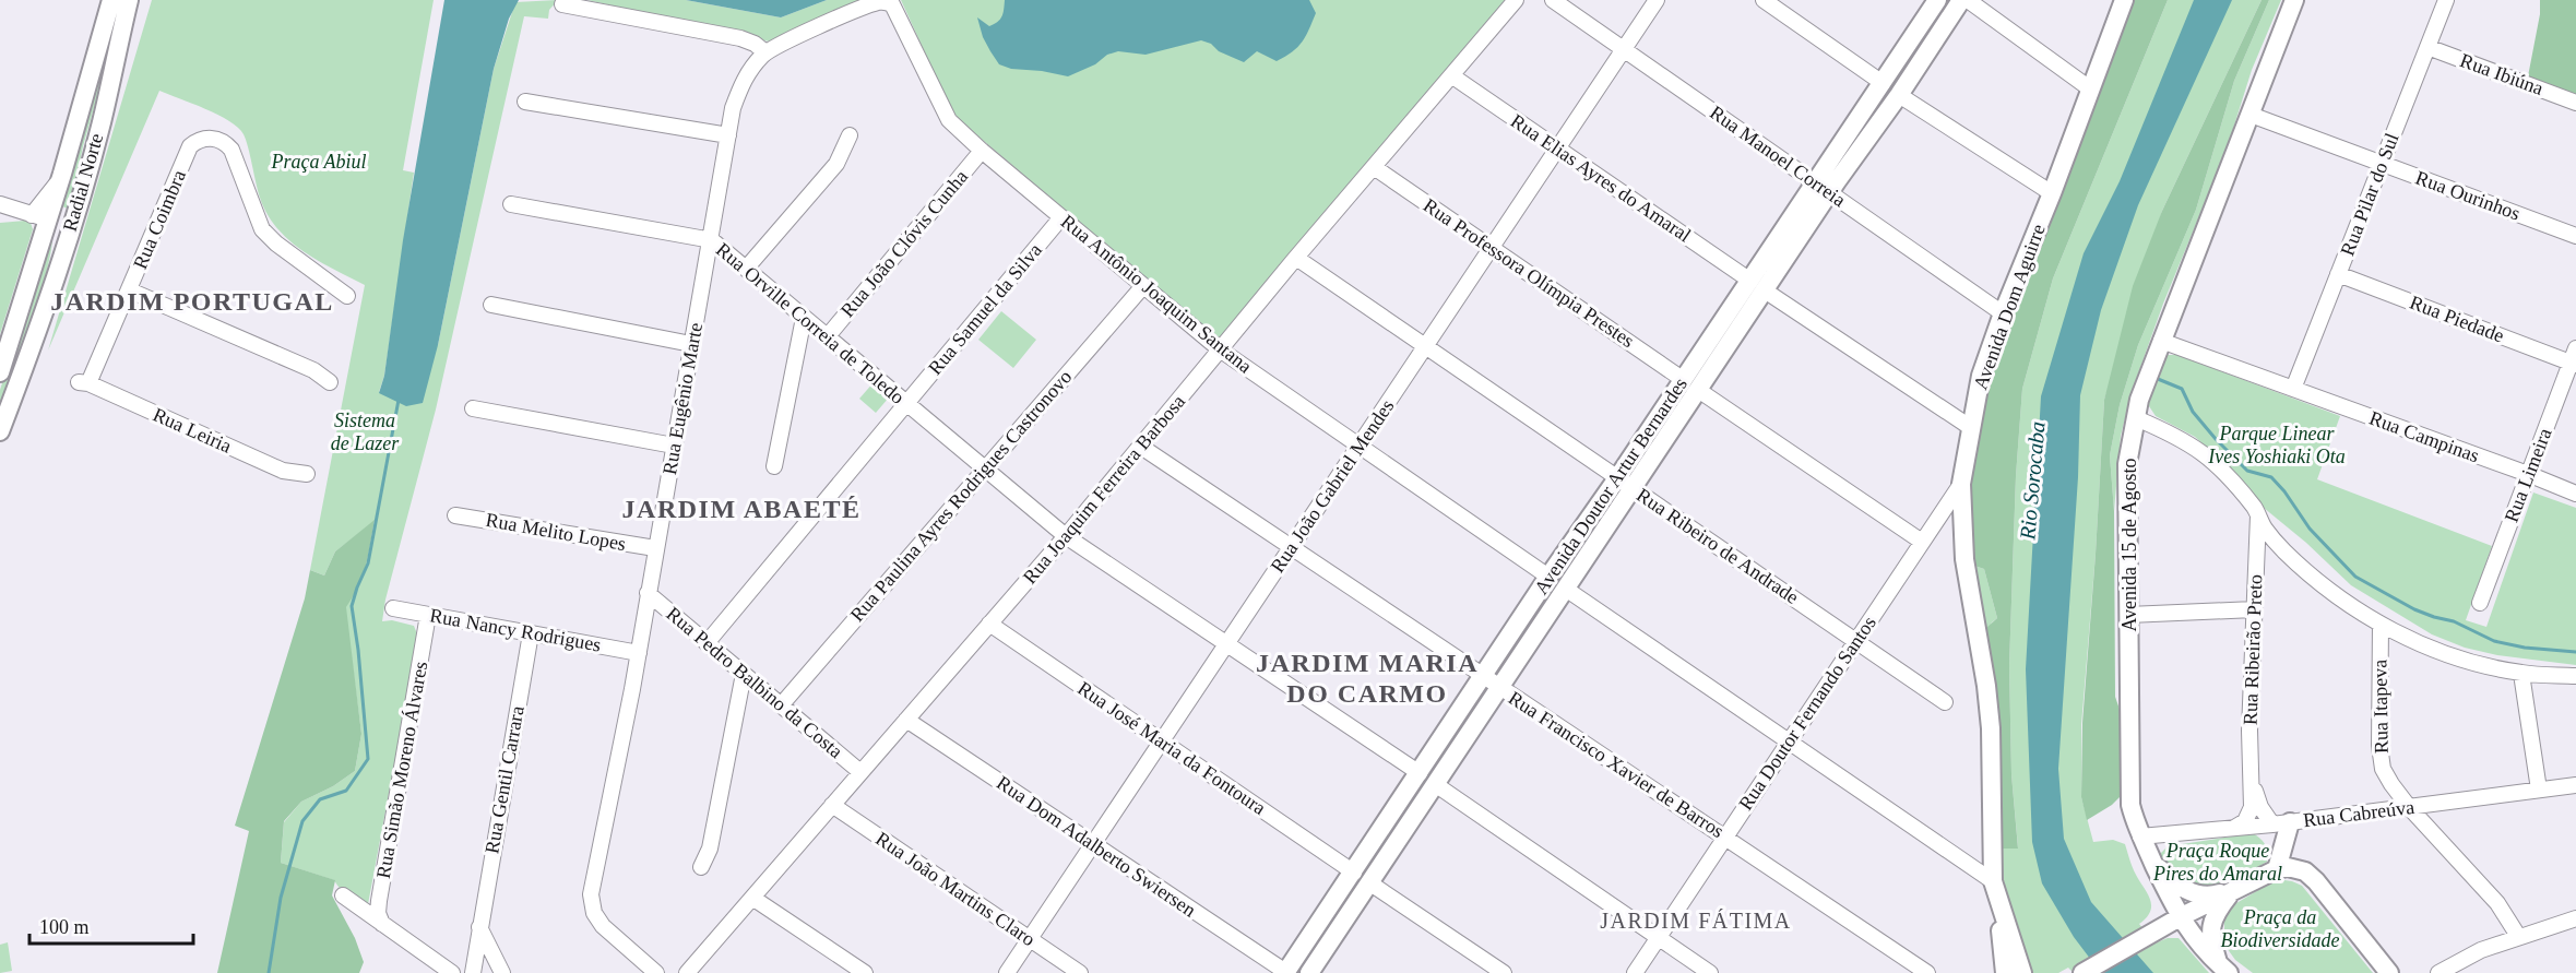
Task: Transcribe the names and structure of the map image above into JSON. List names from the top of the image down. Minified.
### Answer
{"streets":{"main road":["Radial Norte","Avenida Dom Aguirre","Avenida Doutor Artur Bernardes","Avenida 15 de Agosto"],"street":["Rua Ibiúna","Rua Manoel Correia","Rua Elias Ayres do Amaral","Rua Pilar do Sul","Rua Ourinhos","Rua Coimbra","Rua João Clóvis Cunha","Rua Professora Olímpia Prestes","Rua Antônio Joaquim Santana","Rua Samuel da Silva","Rua Piedade","Rua Orville Correia de Toledo","Rua Eugênio Marte","Rua Leiria","Rua Campinas","Rua Limeira","Rua João Gabriel Mendes","Rua Joaquim Ferreira Barbosa","Rua Paulina Ayres Rodrigues Castronovo","Rua Melito Lopes","Rua Ribeiro de Andrade","Rua Nancy Rodrigues","Rua Ribeirão Preto","Rua Pedro Balbino da Costa","Rua Itapeva","Rua Doutor Fernando Santos","Rua José Maria da Fontoura","Rua Francisco Xavier de Barros","Rua Simão Moreno Álvares","Rua Gentil Carrara","Rua Cabreúva","Rua Dom Adalberto Swiersen","Rua João Martins Claro"]},"crossings":[["Rua Ibiúna","Rua Pilar do Sul"],["Rua Manoel Correia","Avenida Dom Aguirre"],["Rua Manoel Correia","Rua João Gabriel Mendes"],["Rua Manoel Correia","Avenida Doutor Artur Bernardes"],["Rua Elias Ayres do Amaral","Avenida Dom Aguirre"],["Rua Elias Ayres do Amaral","Rua João Gabriel Mendes"],["Rua Elias Ayres do Amaral","Avenida Doutor Artur Bernardes"],["Rua Elias Ayres do Amaral","Rua Joaquim Ferreira Barbosa"],["Rua Pilar do Sul","Rua Ourinhos"],["Rua Pilar do Sul","Rua Piedade"],["Rua Pilar do Sul","Rua Campinas"],["Rua Ourinhos","Avenida 15 de Agosto"],["Rua Coimbra","Rua Leiria"],["Rua João Clóvis Cunha","Rua Antônio Joaquim Santana"],["Rua João Clóvis Cunha","Rua Orville Correia de Toledo"],["Rua Professora Olímpia Prestes","Rua João Gabriel Mendes"],["Rua Professora Olímpia Prestes","Avenida Doutor Artur Bernardes"],["Rua Professora Olímpia Prestes","Rua Joaquim Ferreira Barbosa"],["Rua Professora Olímpia Prestes","Rua Doutor Fernando Santos"],["Rua Antônio Joaquim Santana","Rua Samuel da Silva"],["Rua Antônio Joaquim Santana","Rua Eugênio Marte"],["Rua Antônio Joaquim Santana","Rua João Gabriel Mendes"],["Rua Antônio Joaquim Santana","Avenida Doutor Artur Bernardes"],["Rua Antônio Joaquim Santana","Rua Joaquim Ferreira Barbosa"],["Rua Antônio Joaquim Santana","Rua Paulina Ayres Rodrigues Castronovo"],["Avenida Dom Aguirre","Rua Doutor Fernando Santos"],["Rua Samuel da Silva","Rua Orville Correia de Toledo"],["Rua Samuel da Silva","Rua Pedro Balbino da Costa"],["Rua Piedade","Rua Limeira"],["Rua Orville Correia de Toledo","Rua Eugênio Marte"],["Rua Orville Correia de Toledo","Rua João Gabriel Mendes"],["Rua Orville Correia de Toledo","Avenida Doutor Artur Bernardes"],["Rua Orville Correia de Toledo","Rua Joaquim Ferreira Barbosa"],["Rua Orville Correia de Toledo","Rua Paulina Ayres Rodrigues Castronovo"],["Rua Eugênio Marte","Rua Melito Lopes"],["Rua Eugênio Marte","Rua Nancy Rodrigues"],["Rua Eugênio Marte","Rua Pedro Balbino da Costa"],["Rua Campinas","Rua Limeira"],["Rua Campinas","Avenida 15 de Agosto"],["Rua João Gabriel Mendes","Rua Ribeiro de Andrade"],["Rua João Gabriel Mendes","Rua José Maria da Fontoura"],["Rua João Gabriel Mendes","Rua Francisco Xavier de Barros"],["Rua João Gabriel Mendes","Rua Dom Adalberto Swiersen"],["Rua João Gabriel Mendes","Rua João Martins Claro"],["Avenida Doutor Artur Bernardes","Rua Ribeiro de Andrade"],["Avenida Doutor Artur Bernardes","Rua José Maria da Fontoura"],["Avenida Doutor Artur Bernardes","Rua Francisco Xavier de Barros"],["Avenida Doutor Artur Bernardes","Rua Dom Adalberto Swiersen"],["Rua Joaquim Ferreira Barbosa","Rua Ribeiro de Andrade"],["Rua Joaquim Ferreira Barbosa","Rua Pedro Balbino da Costa"],["Rua Joaquim Ferreira Barbosa","Rua José Maria da Fontoura"],["Rua Joaquim Ferreira Barbosa","Rua Francisco Xavier de Barros"],["Rua Joaquim Ferreira Barbosa","Rua Dom Adalberto Swiersen"],["Rua Joaquim Ferreira Barbosa","Rua João Martins Claro"],["Rua Paulina Ayres Rodrigues Castronovo","Rua Pedro Balbino da Costa"],["Avenida 15 de Agosto","Rua Cabreúva"],["Rua Ribeiro de Andrade","Rua Doutor Fernando Santos"],["Rua Nancy Rodrigues","Rua Simão Moreno Álvares"],["Rua Nancy Rodrigues","Rua Gentil Carrara"],["Rua Ribeirão Preto","Rua Cabreúva"],["Rua Itapeva","Rua Cabreúva"],["Rua Doutor Fernando Santos","Rua Francisco Xavier de Barros"]],"districts":["JARDIM PORTUGAL","JARDIM ABAETÉ","JARDIM MARIA DO CARMO","JARDIM FÁTIMA"],"water":["Rio Sorocaba"],"parks":["Praça Abiul","Sistema de Lazer","Parque Linear Ives Yoshiaki Ota","Praça Roque Pires do Amaral","Praça da Biodiversidade"],"scale_bar":"100 m"}
